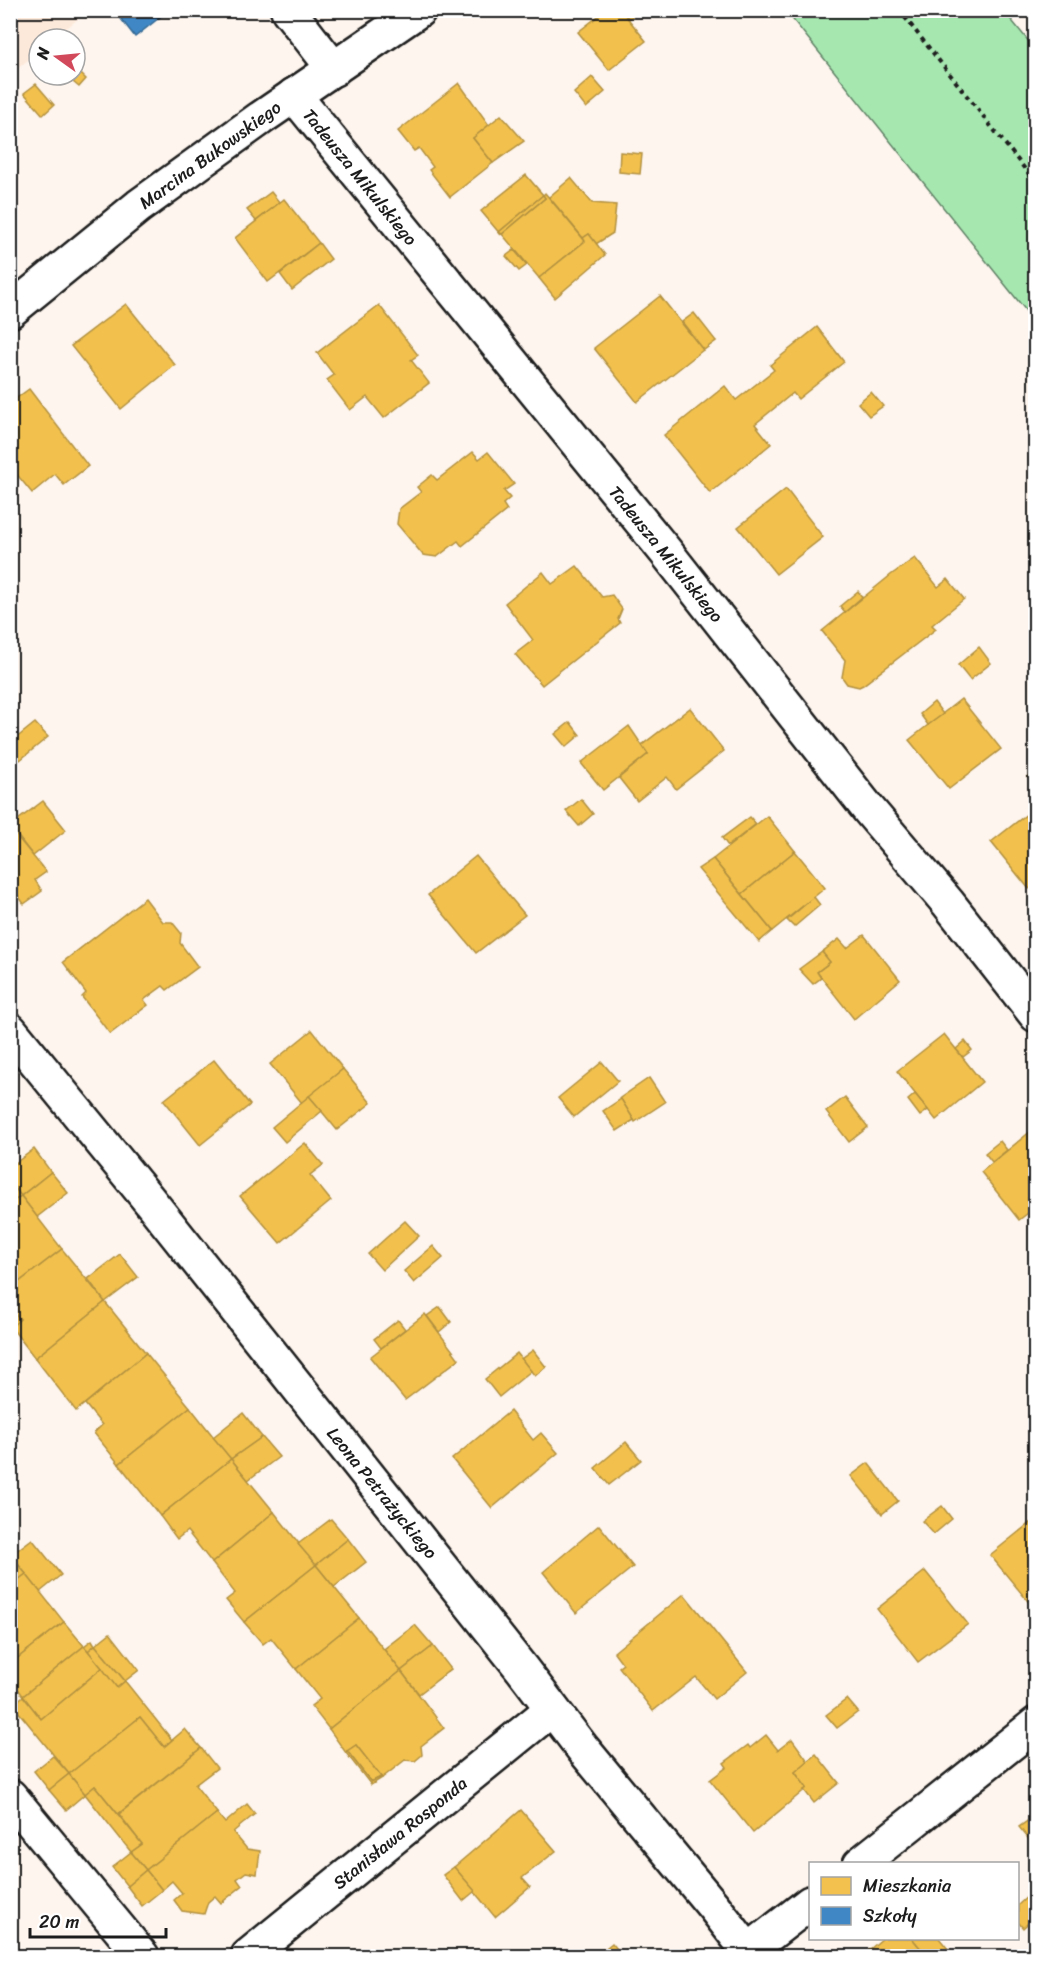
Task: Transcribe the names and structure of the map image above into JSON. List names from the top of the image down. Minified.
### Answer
{"streets":{"street":["Marcina Bukowskiego","Tadeusza Mikulskiego","Leona Petrażyckiego","Stanisława Rosponda"]},"crossings":[["Marcina Bukowskiego","Tadeusza Mikulskiego"],["Leona Petrażyckiego","Stanisława Rosponda"]],"legend":["Mieszkania","Szkoły"],"scale_bar":"20 m","north":"left"}
